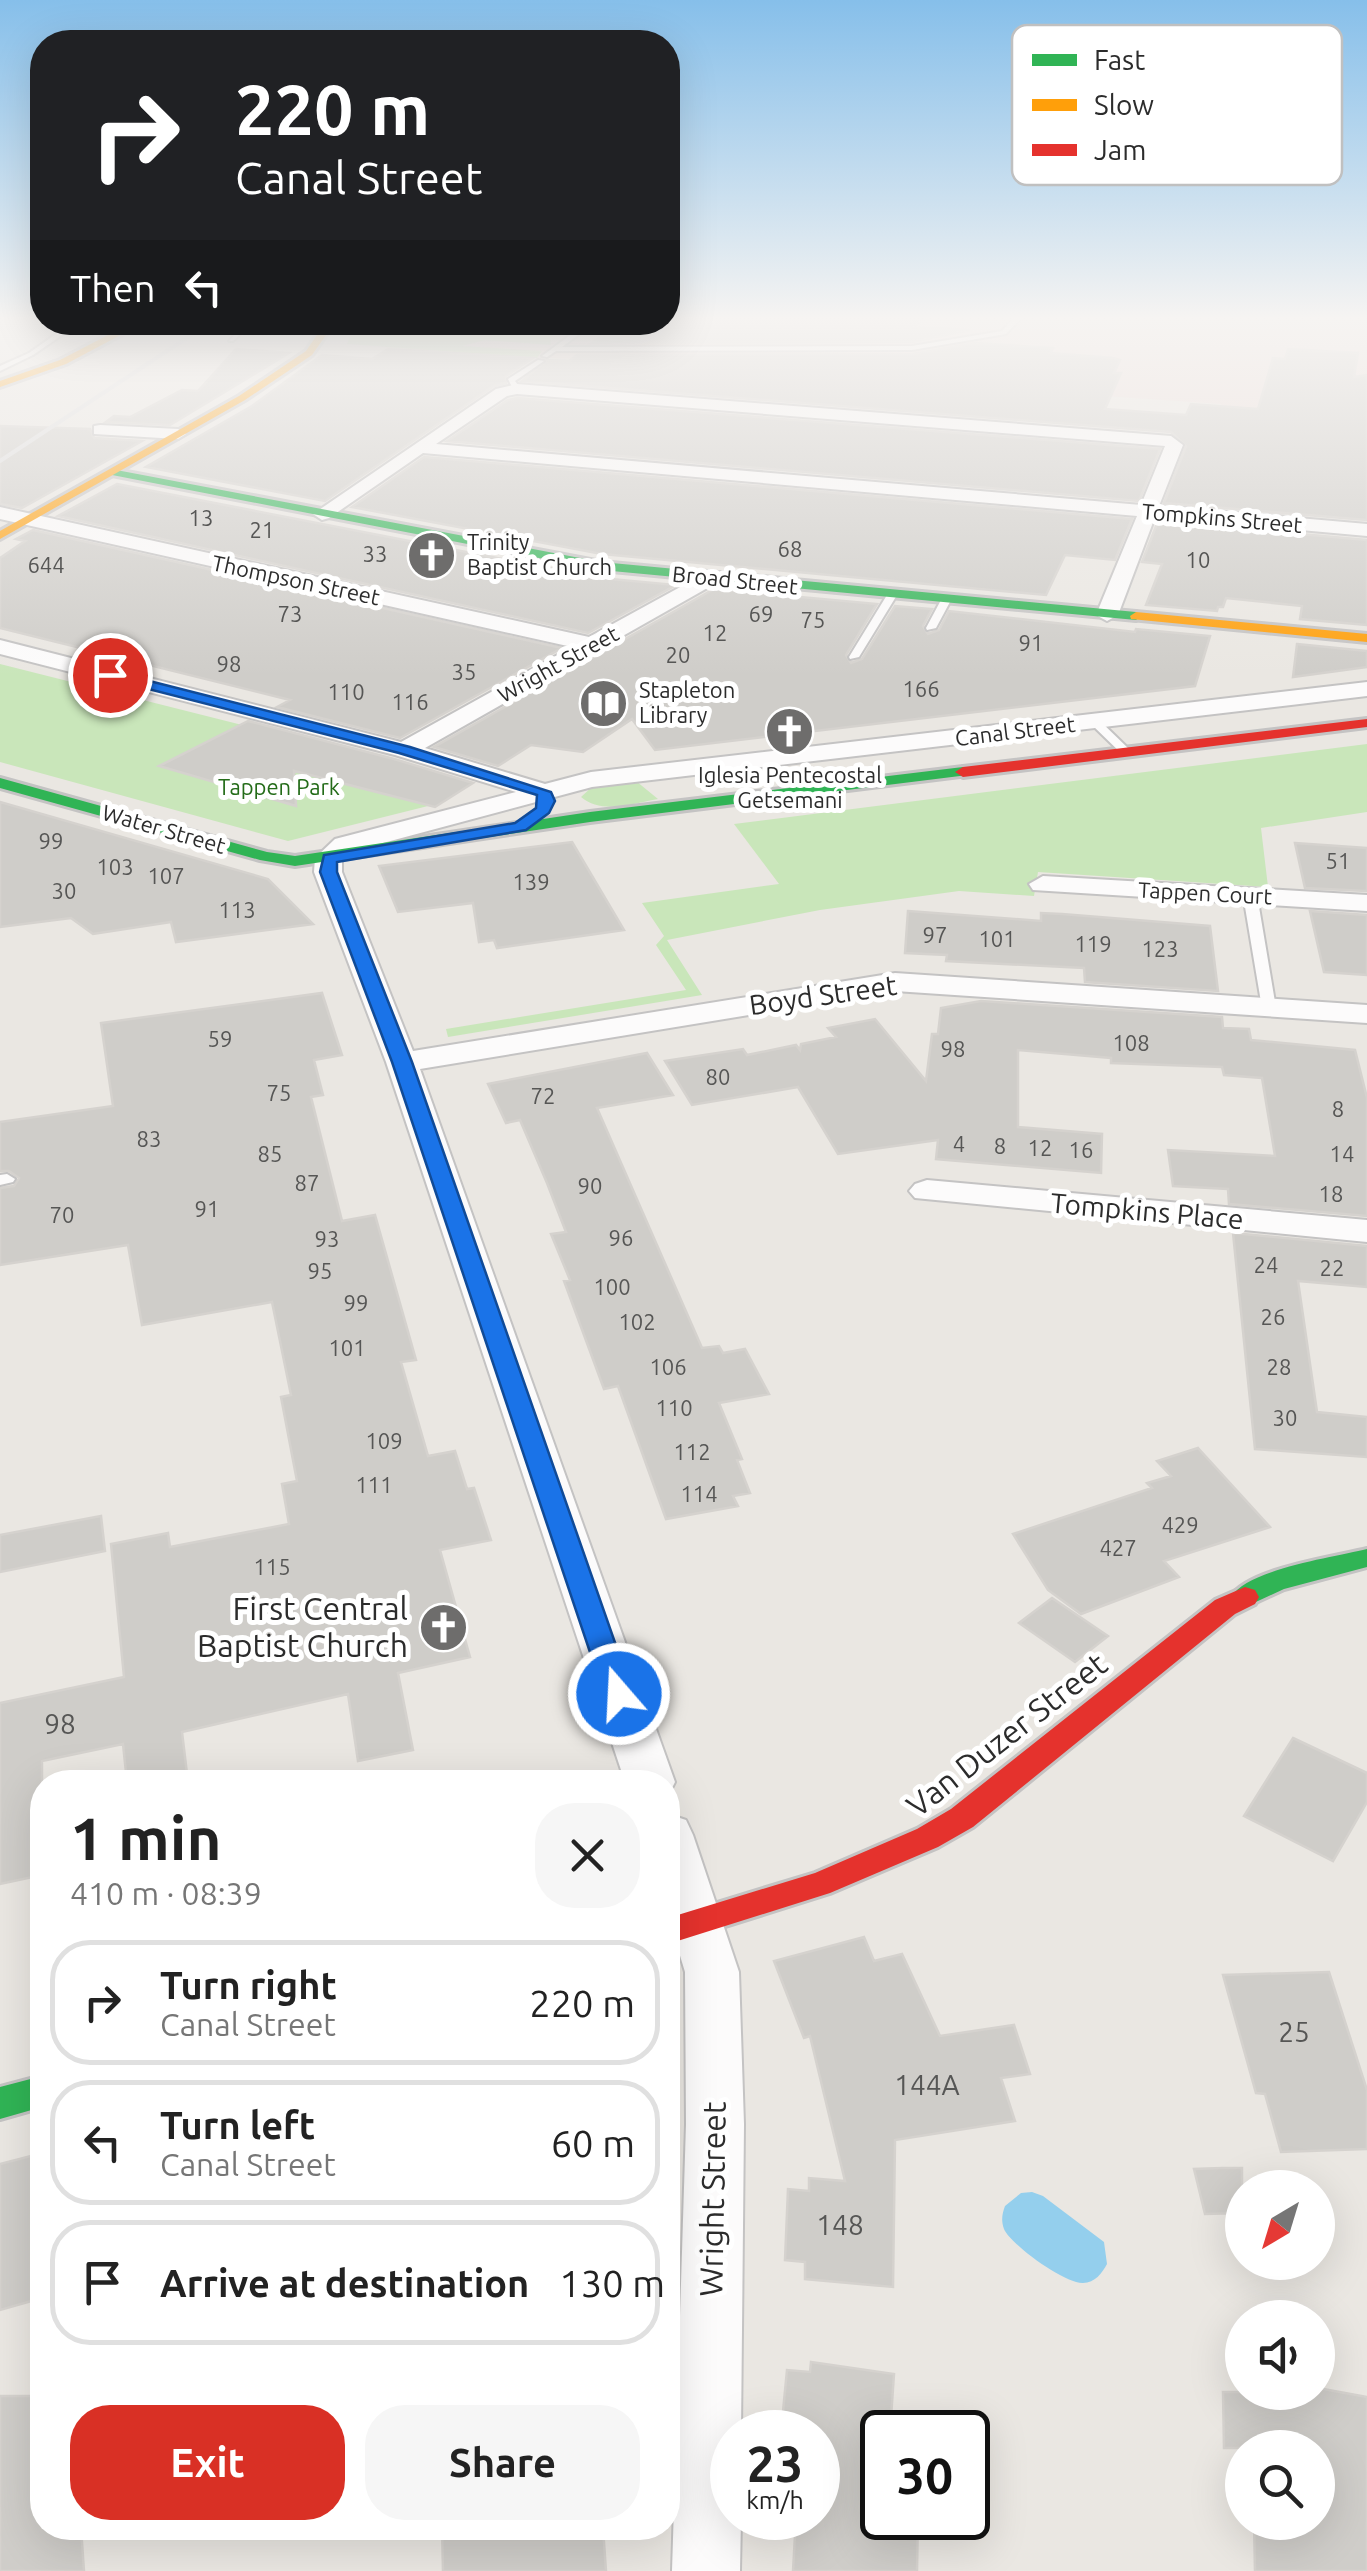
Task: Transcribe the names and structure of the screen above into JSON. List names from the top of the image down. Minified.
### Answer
{"streets":{"street":["Tompkins Street","Thompson Street","Broad Street","Wright Street","Canal Street","Water Street","Tappen Court","Boyd Street","Tompkins Place","Van Duzer Street"]},"crossings":[["Thompson Street","Wright Street"],["Broad Street","Wright Street"],["Wright Street","Van Duzer Street"],["Canal Street","Water Street"]],"parks":["Tappen Park"],"places":{"church":["Trinity Baptist Church","Iglesia Pentecostal Getsemani","First Central Baptist Church"],"library":["Stapleton Library"]},"house_numbers":["13","21","68","33","10","644","73","69","75","12","91","20","98","35","166","110","116","99","51","103","107","139","30","113","97","101","119","123","59","108","98","80","75","72","8","83","4","8","12","16","85","14","87","90","18","91","70","96","93","24","22","95","100","99","26","102","101","106","28","110","30","109","112","111","114","429","427","115","98","25","144A","148"],"legend":["Fast","Slow","Jam"],"north":"bottom left","page":{"turn":["220 m","Canal Street"],"then":"Then","heading":["1 min","410 m · 08:39"],"list":[{"name":"Turn right","note":"Canal Street","value":"220 m"},{"name":"Turn left","note":"Canal Street","value":"60 m"},{"name":"Arrive at destination","value":"130 m"}],"buttons":["Exit","Share"],"speed":"23 km/h","limit":"30"}}
